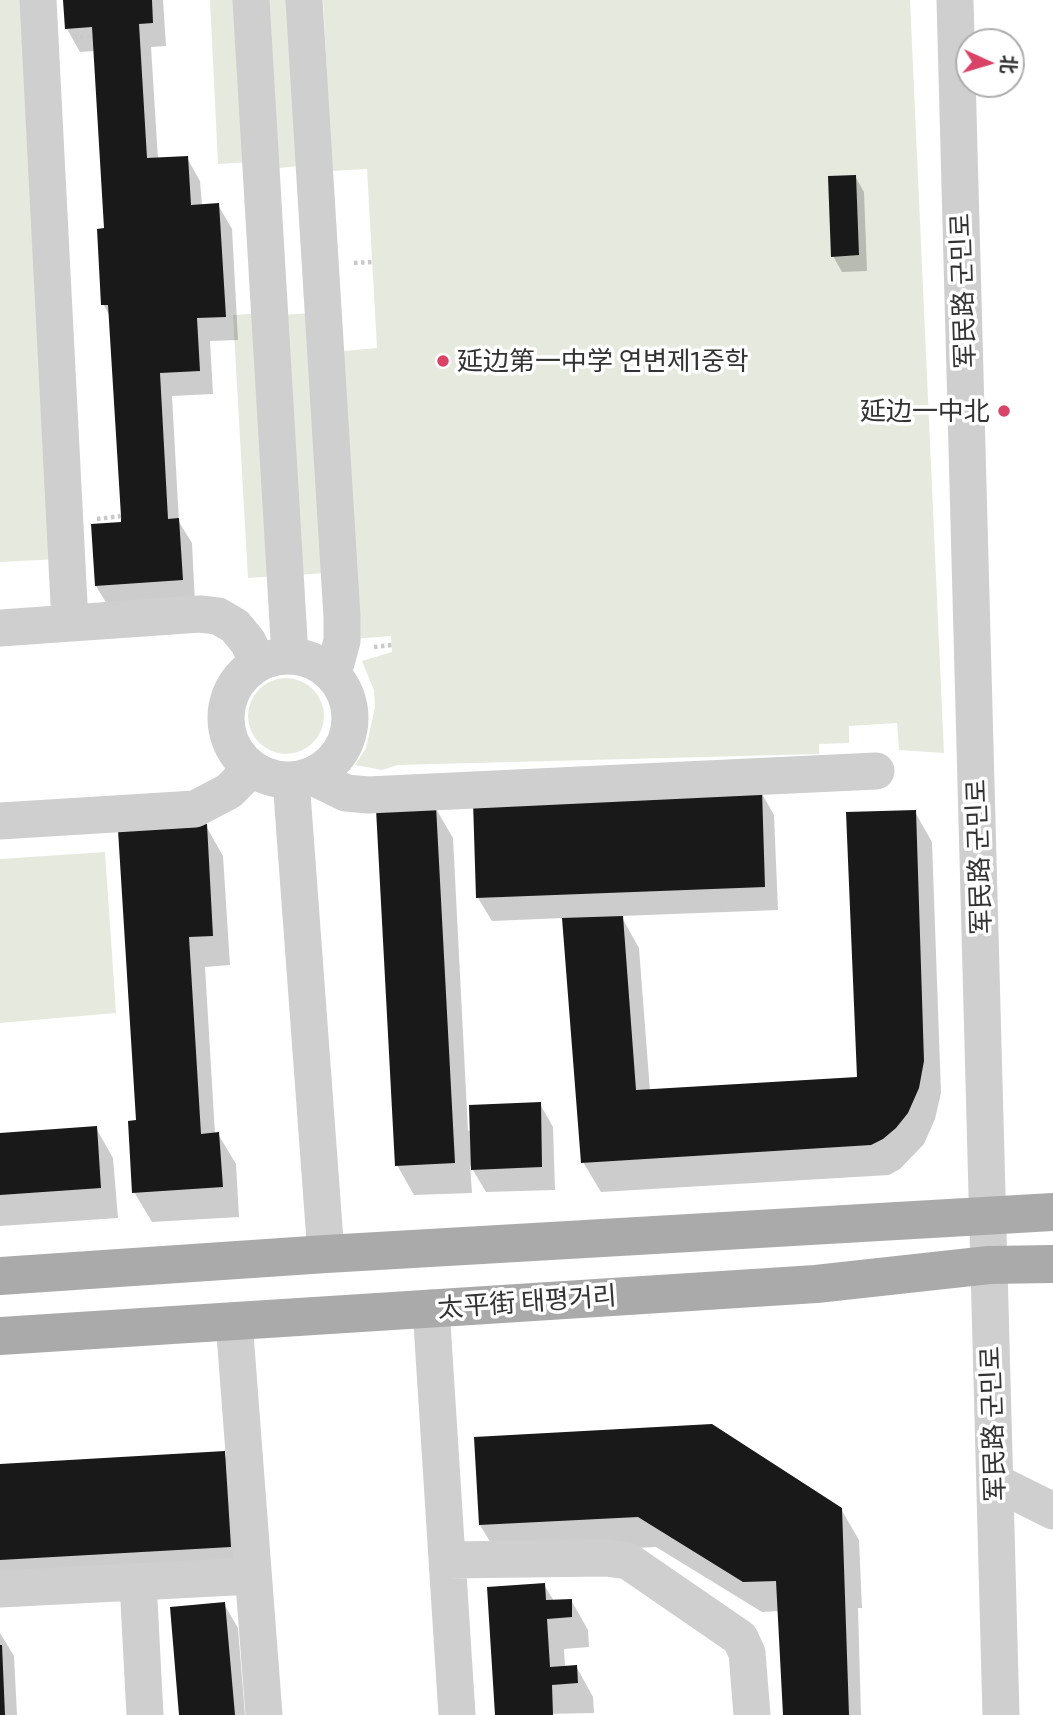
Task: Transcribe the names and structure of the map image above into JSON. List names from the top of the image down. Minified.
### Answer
{"streets":{"main road":["太平街 태평거리"],"street":["军民路 군민로"]},"crossings":[["军民路 군민로","太平街 태평거리"]],"places":["延边第一中学 연변제1중학","延边一中北"],"north":"right"}
